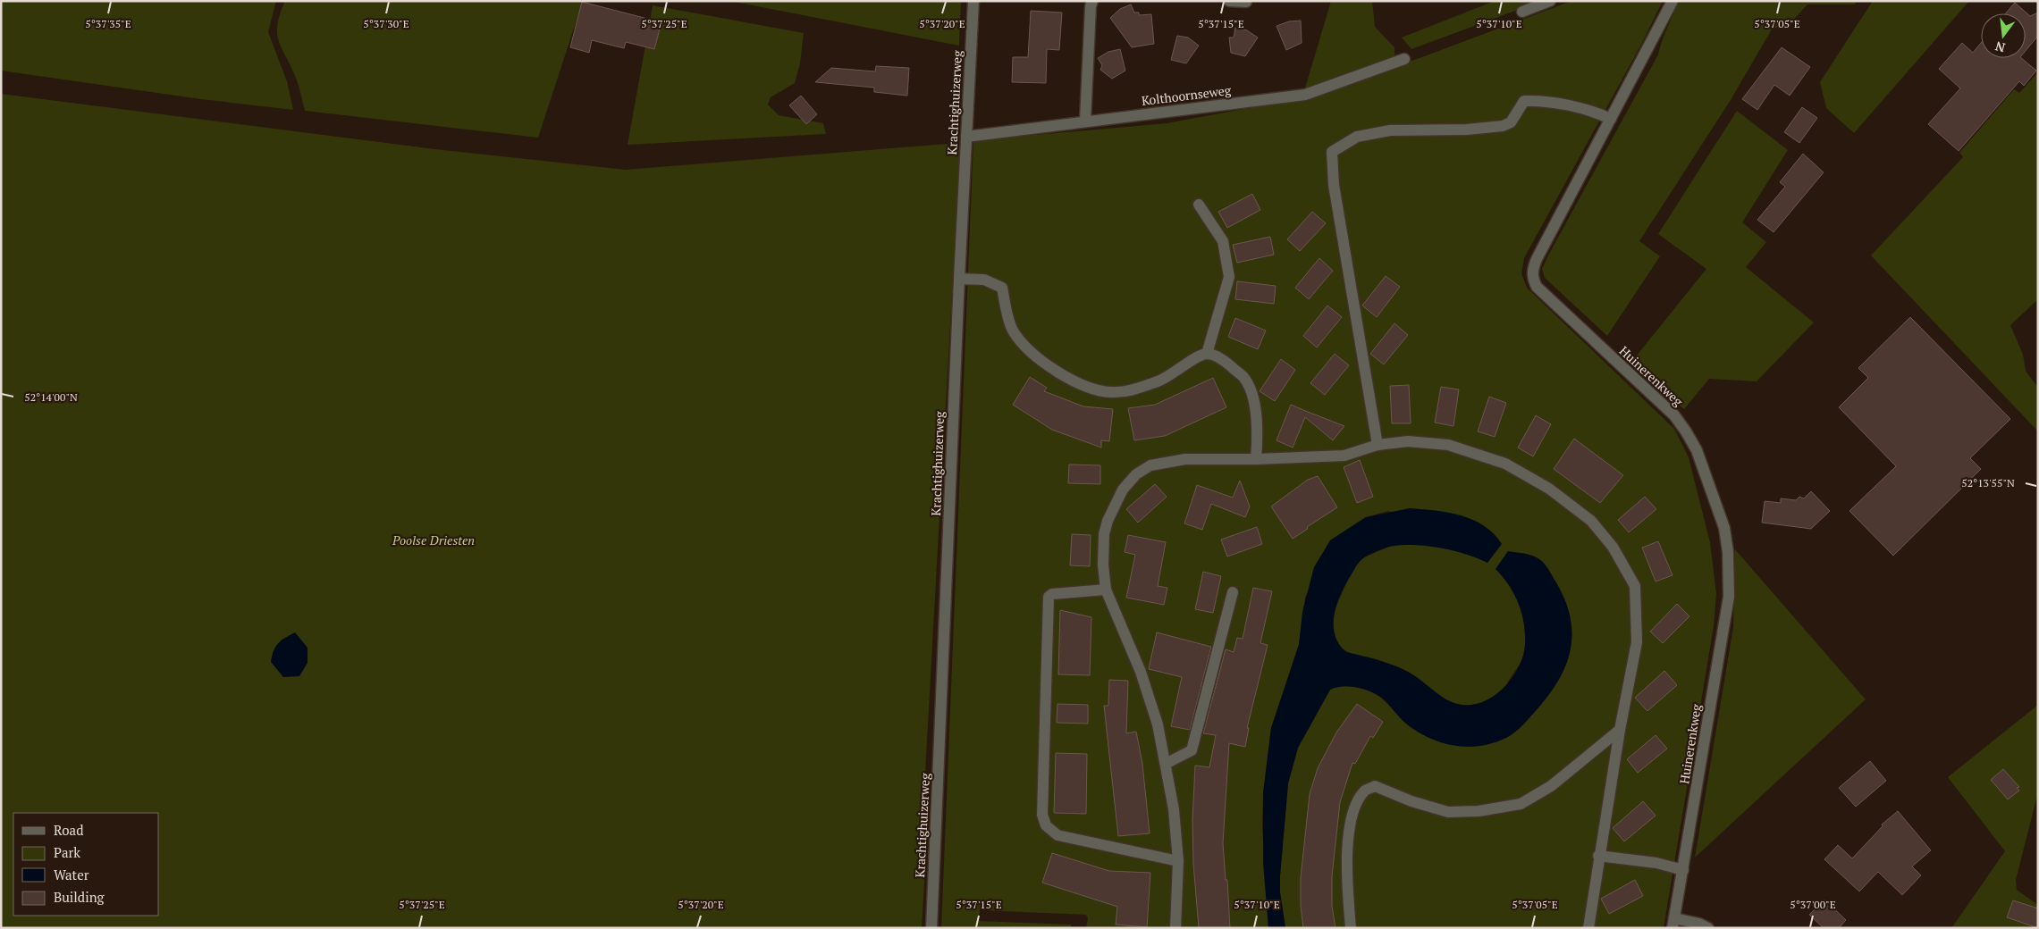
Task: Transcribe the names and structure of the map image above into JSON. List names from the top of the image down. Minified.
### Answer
{"streets":{"street":["Kolthoornseweg","Krachtighuizerweg","Huinerenkweg"]},"crossings":[["Kolthoornseweg","Krachtighuizerweg"]],"parks":["Poolse Driesten"],"legend":["Road","Park","Water","Building"],"north":"bottom","coordinates":["5°37'35\"E","5°37'30\"E","5°37'25\"E","5°37'20\"E","5°37'15\"E","5°37'10\"E","5°37'05\"E","52°14'00\"N","52°13'55\"N","5°37'00\"E"]}
